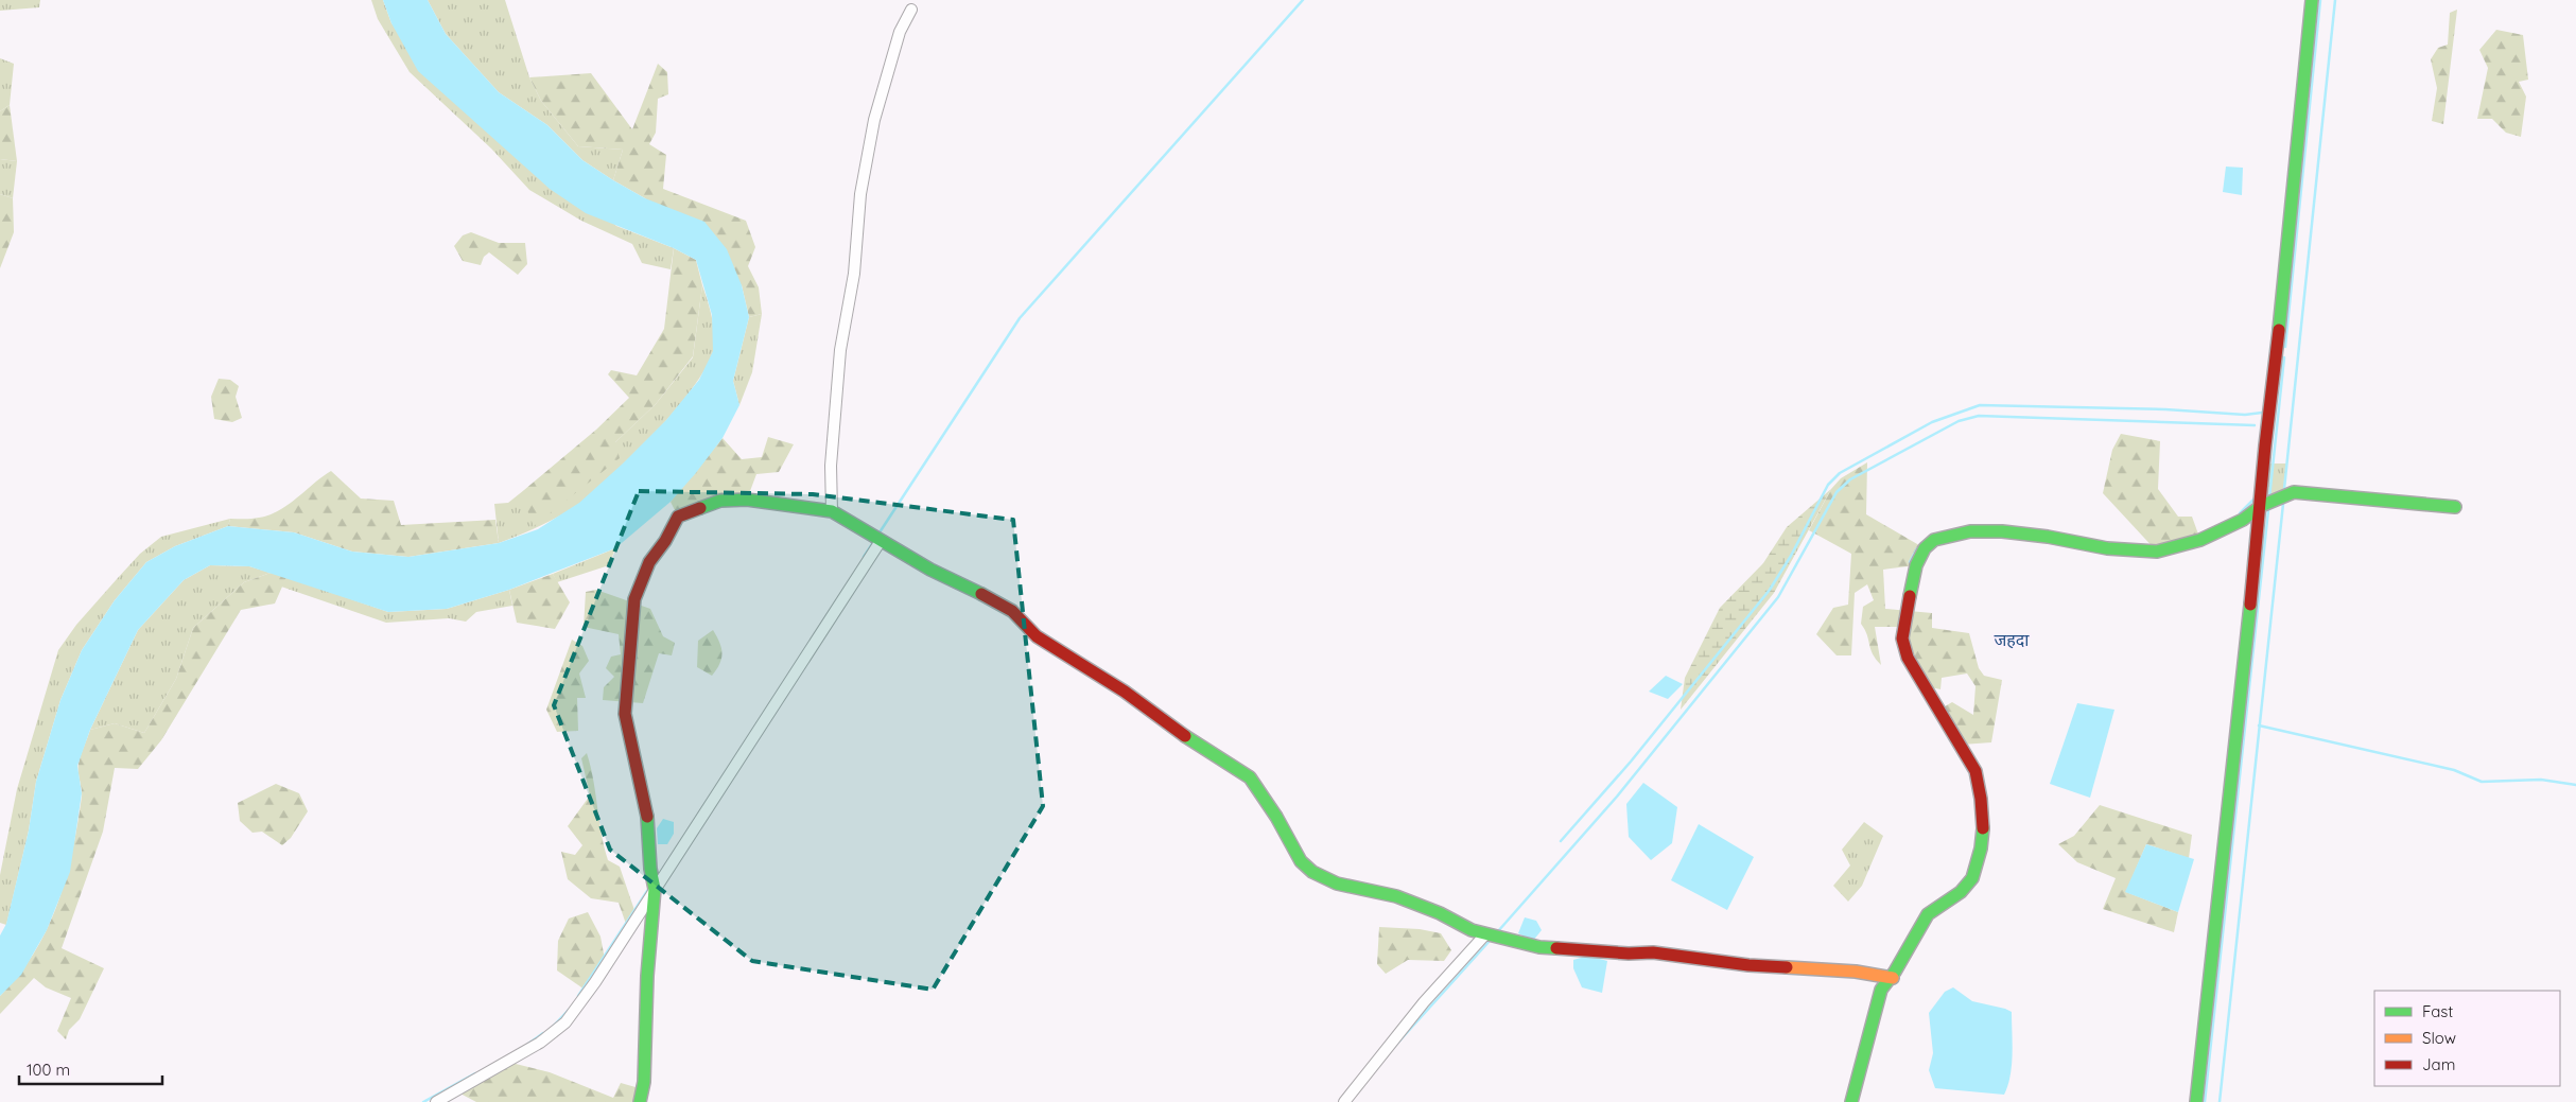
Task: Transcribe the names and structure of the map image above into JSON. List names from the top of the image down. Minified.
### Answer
{"districts":["जहदा"],"legend":["Fast","Slow","Jam"],"scale_bar":"100 m"}
